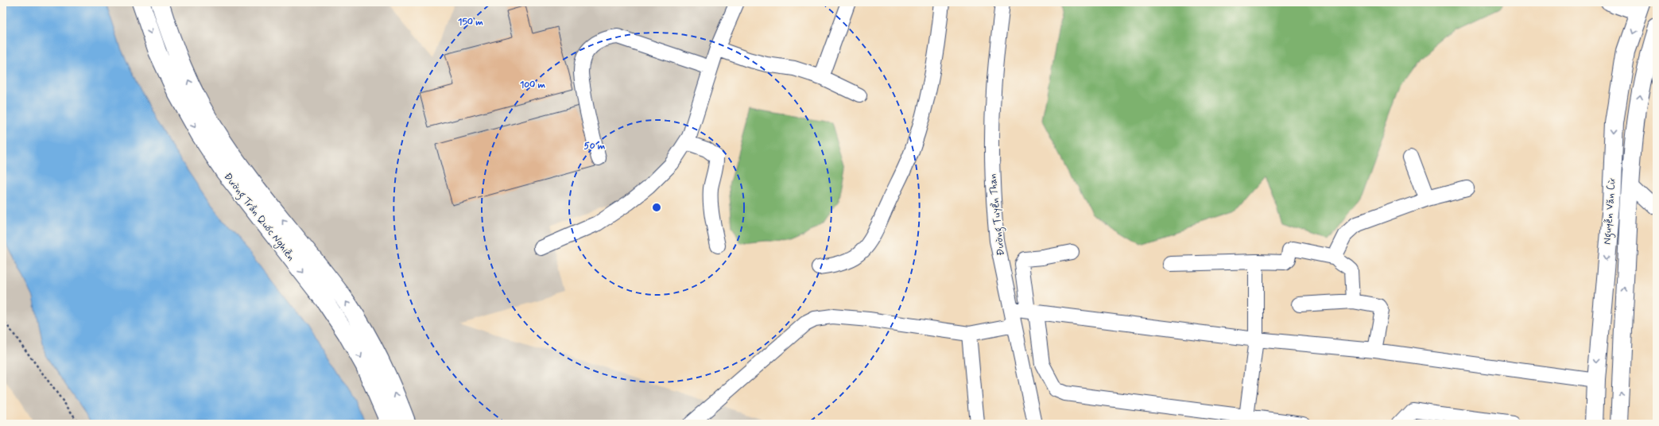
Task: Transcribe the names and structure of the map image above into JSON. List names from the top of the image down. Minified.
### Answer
{"streets":{"main road":["Nguyễn Văn Cừ","Đường Trần Quốc Nghiễn"],"street":["Đường Tuyển Than"]},"rings":["150 m","100 m","50 m"]}
